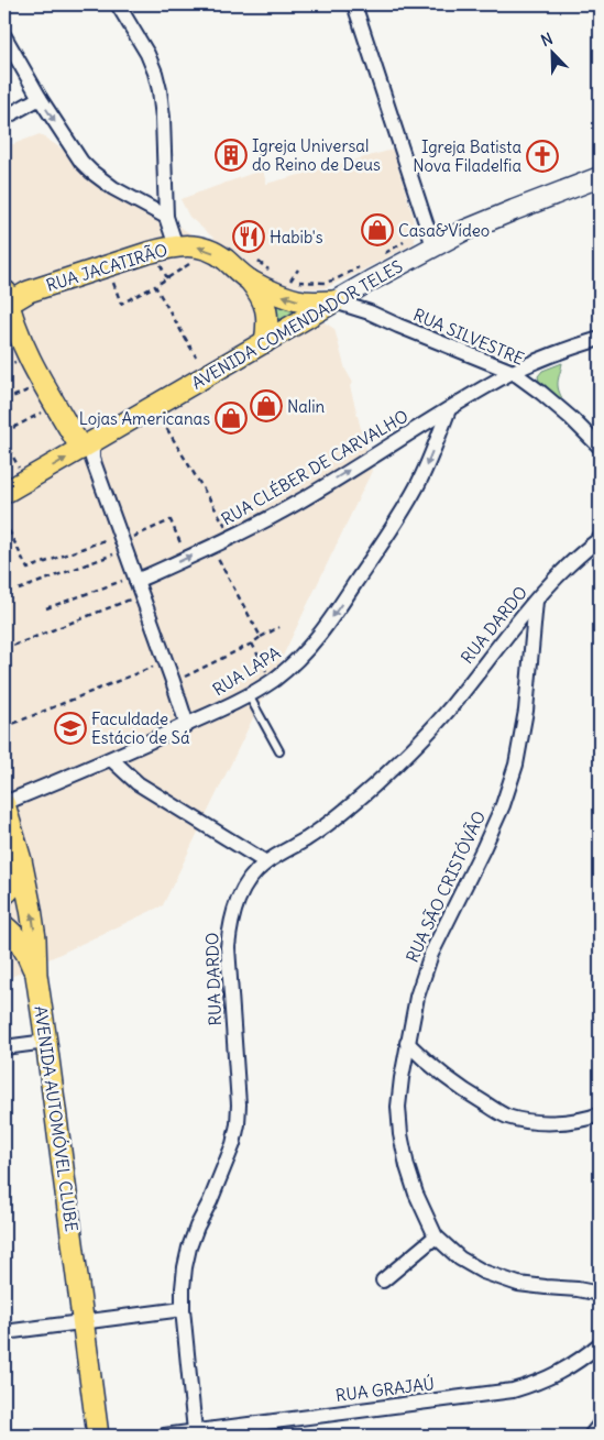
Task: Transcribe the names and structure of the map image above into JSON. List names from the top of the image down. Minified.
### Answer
{"streets":{"main road":["RUA JACATIRÃO","AVENIDA COMENDADOR TELES","AVENIDA AUTOMÓVEL CLUBE"],"street":["RUA SILVESTRE","RUA CLÉBER DE CARVALHO","RUA DARDO","RUA LAPA","RUA SÃO CRISTÓVÃO","RUA GRAJAÚ"]},"crossings":[["RUA JACATIRÃO","AVENIDA COMENDADOR TELES"],["RUA JACATIRÃO","RUA SILVESTRE"],["AVENIDA COMENDADOR TELES","RUA SILVESTRE"],["RUA SILVESTRE","RUA CLÉBER DE CARVALHO"],["RUA CLÉBER DE CARVALHO","RUA LAPA"],["RUA DARDO","RUA SÃO CRISTÓVÃO"],["RUA DARDO","RUA GRAJAÚ"],["RUA LAPA","AVENIDA AUTOMÓVEL CLUBE"]],"one_way":["RUA JACATIRÃO","RUA CLÉBER DE CARVALHO","RUA LAPA"],"places":{"building":["Igreja Universal do Reino de Deus"],"church":["Igreja Batista Nova Filadelfia"],"shop":["Casa&Vídeo","Nalin","Lojas Americanas"],"restaurant":["Habib's"],"school or university":["Faculdade Estácio de Sá"]},"north":"top left"}
